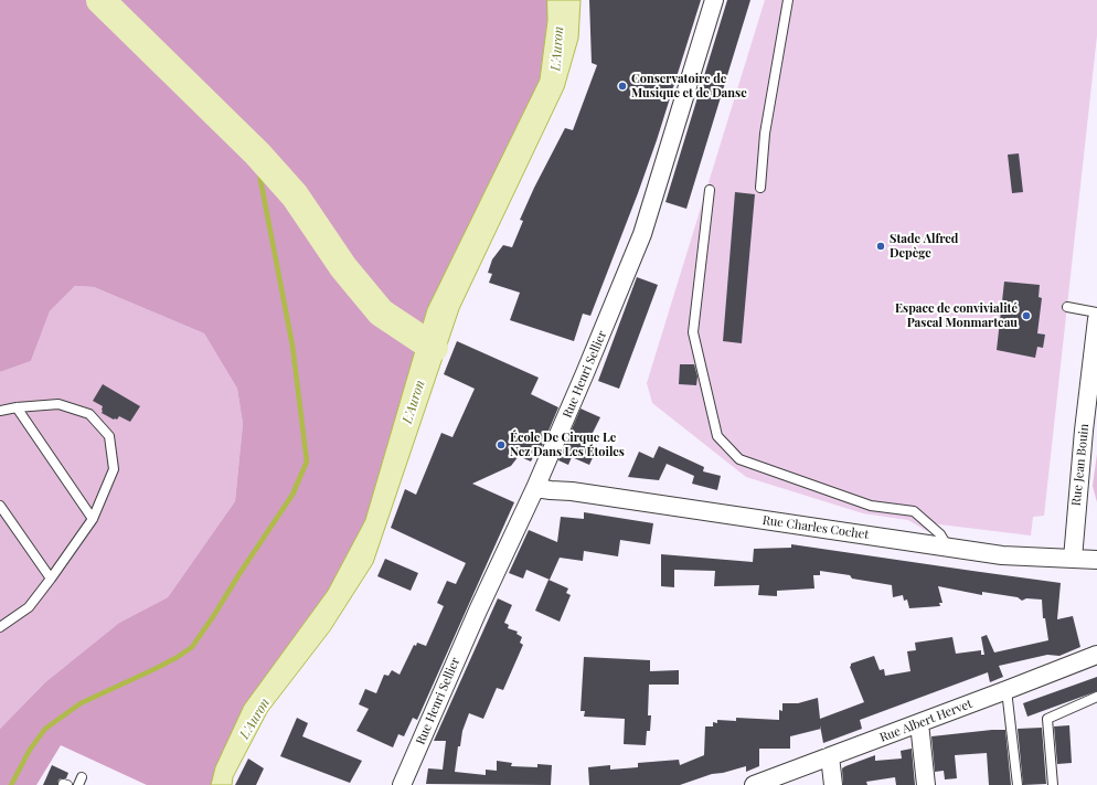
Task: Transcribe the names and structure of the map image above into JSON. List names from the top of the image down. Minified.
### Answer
{"streets":{"street":["Rue Henri Sellier","Rue Jean Bouin","Rue Charles Cochet","Rue Albert Hervet"]},"crossings":[["Rue Henri Sellier","Rue Charles Cochet"],["Rue Jean Bouin","Rue Charles Cochet"]],"water":["L'Auron"],"places":["Conservatoire de Musique et de Danse","Stade Alfred Depège","Espace de convivialité Pascal Monmarteau","École De Cirque Le Nez Dans Les Étoiles"]}
